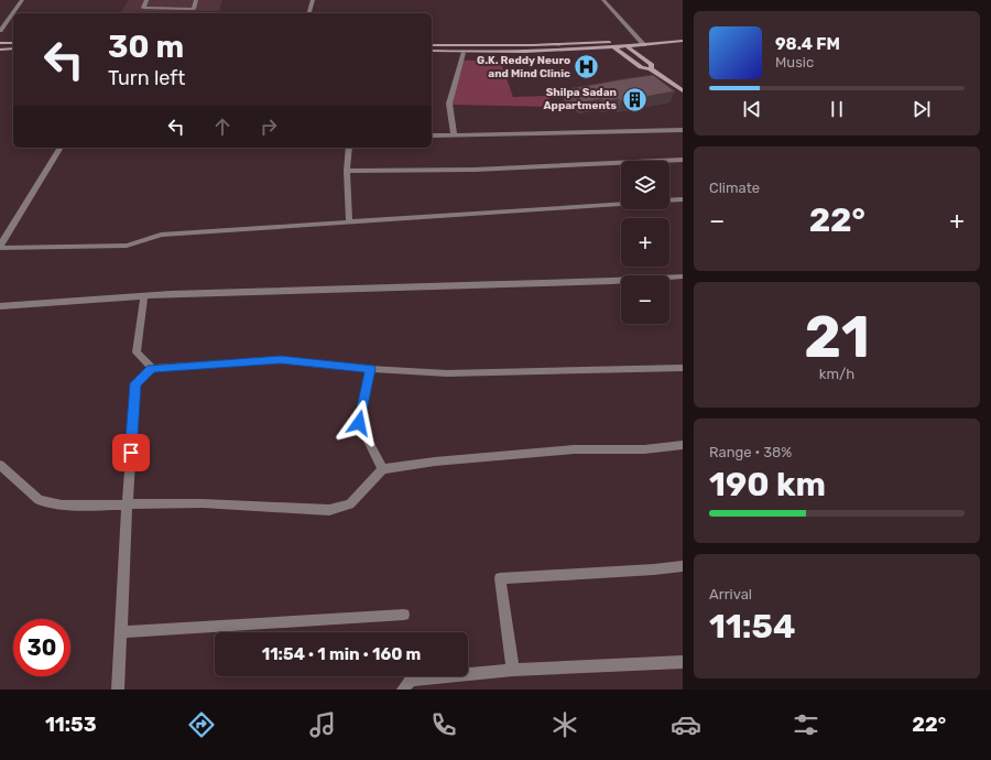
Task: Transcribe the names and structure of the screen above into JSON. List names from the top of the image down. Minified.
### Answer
{"places":{"hospital":["G.K. Reddy Neuro and Mind Clinic"],"building":["Shilpa Sadan Appartments"]},"page":{"turn":["30 m","Turn left"],"song":["98.4 FM","Music"],"tile":["Climate",["21","km/h"],["Range · 38%","190 km"],["Arrival","11:54"]],"map_buttons":["+","−"],"heat":["−","22°","+"],"limit":"30","trip":"11:54 · 1 min · 160 m","tabs":["11:53","22°"]}}
